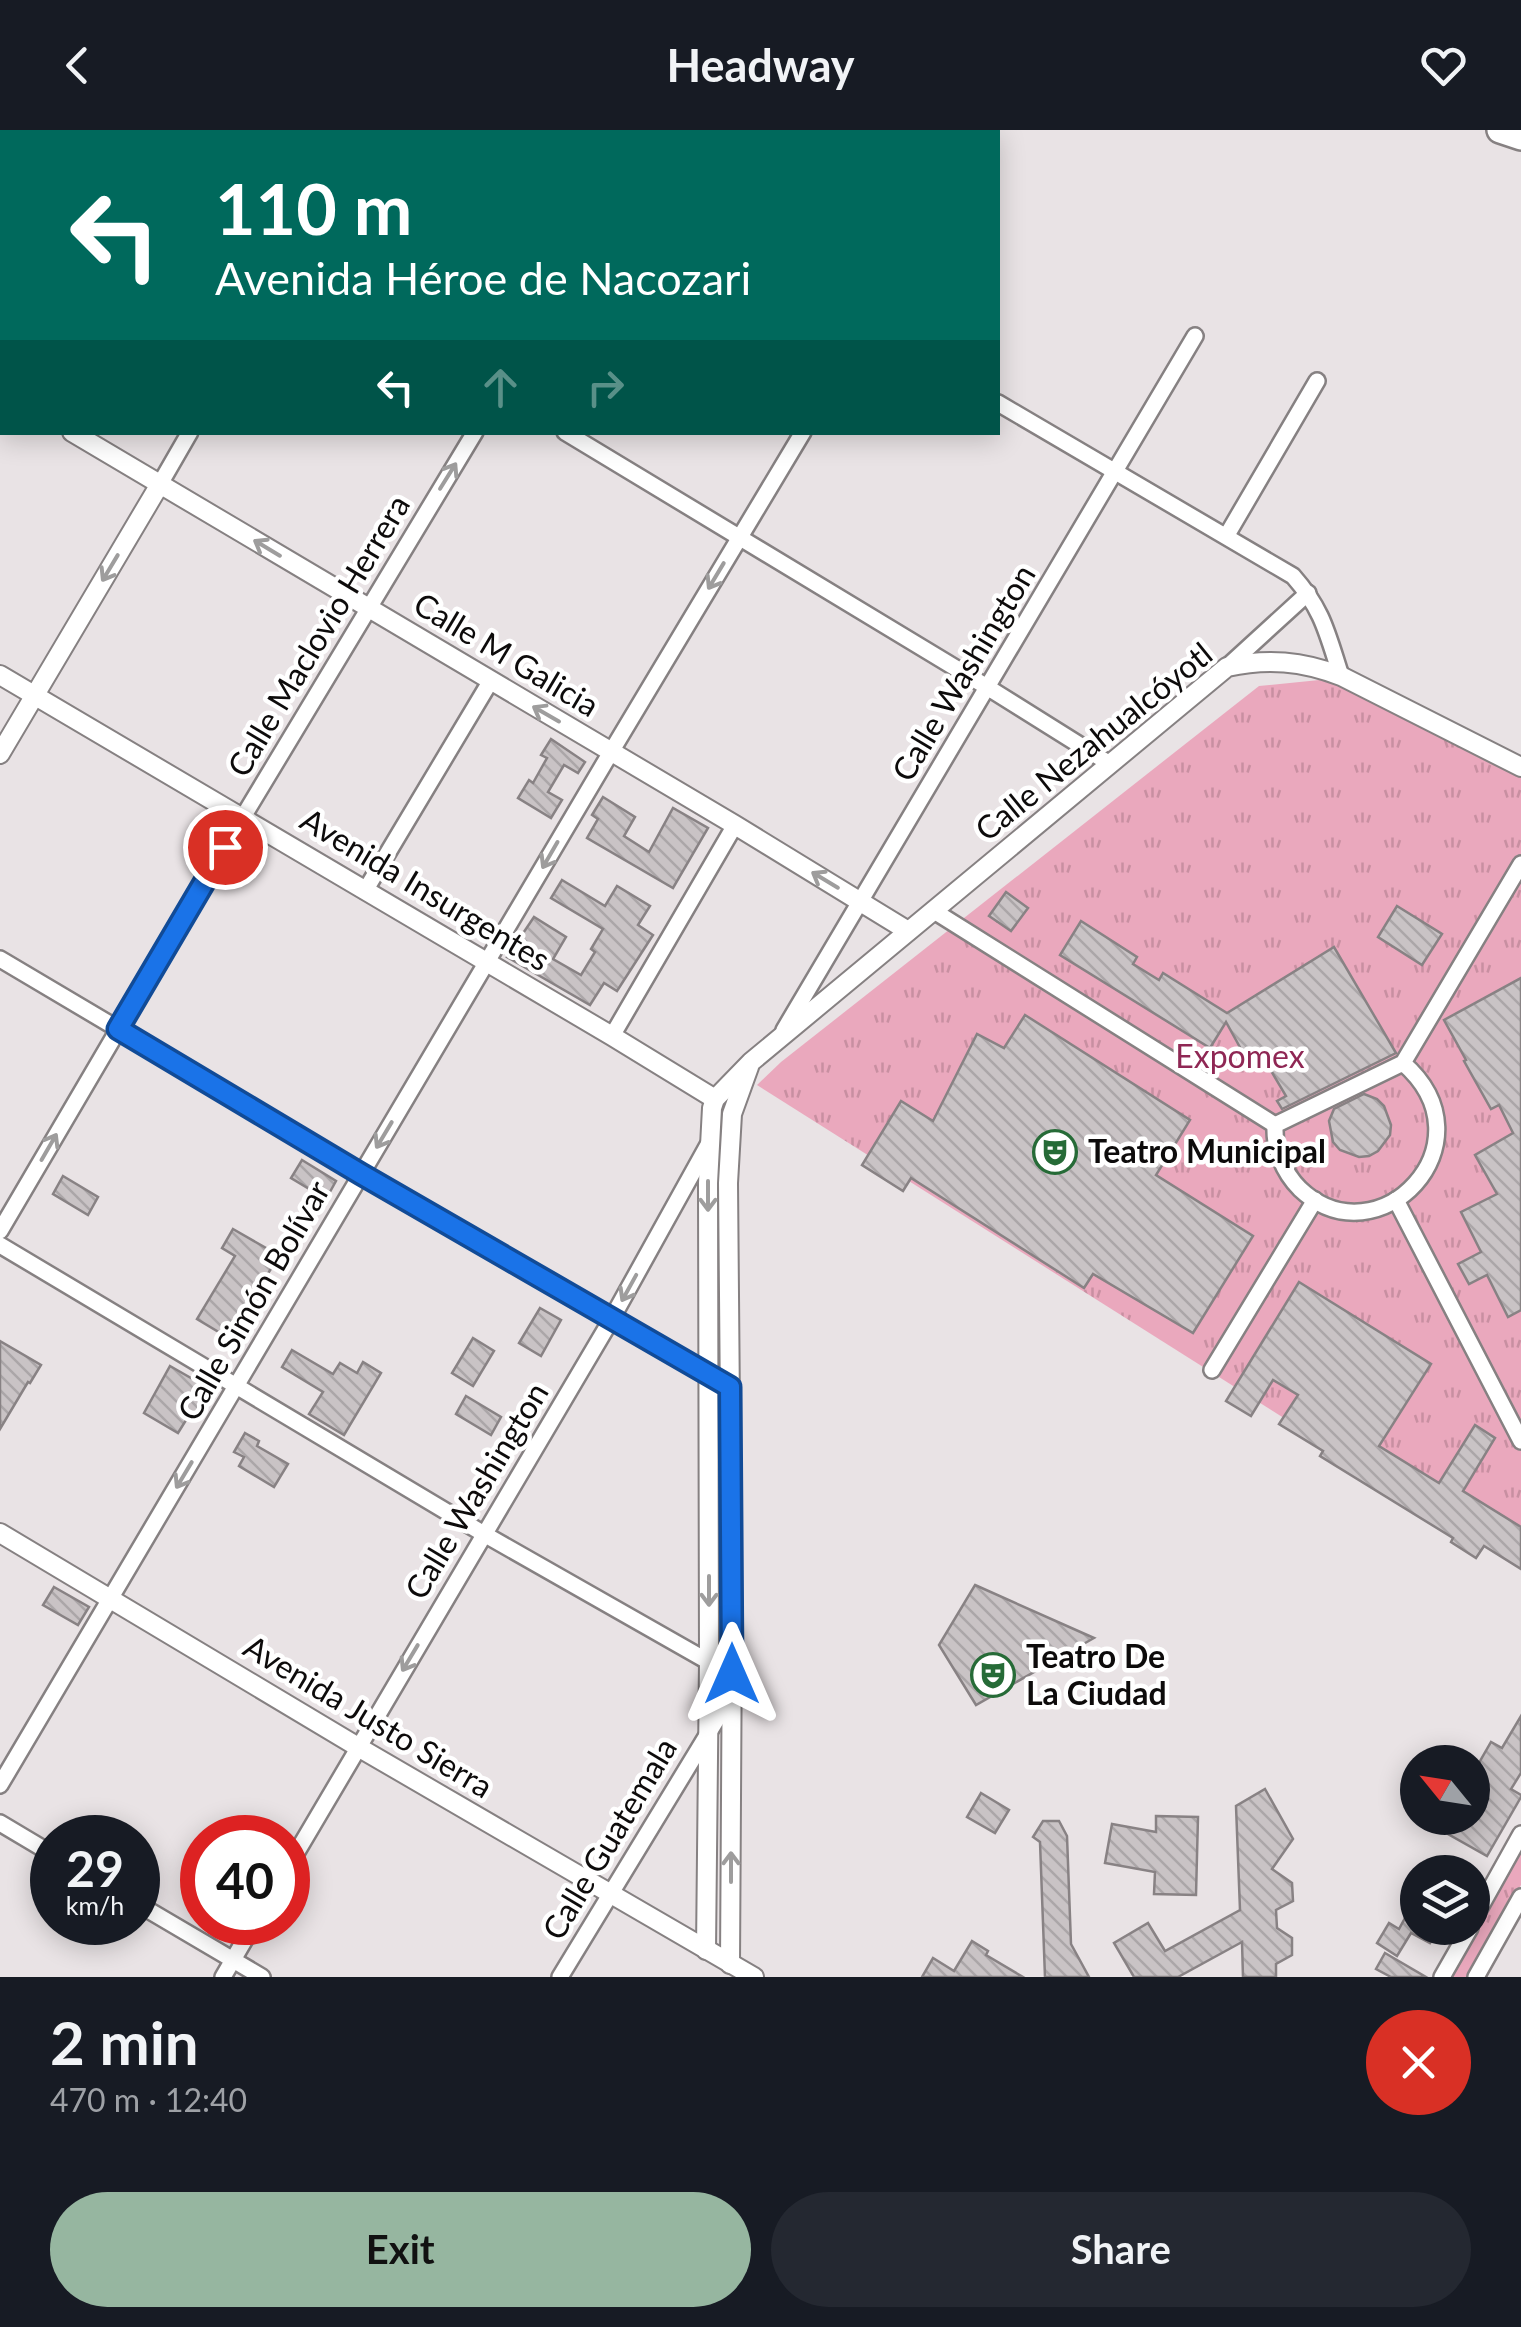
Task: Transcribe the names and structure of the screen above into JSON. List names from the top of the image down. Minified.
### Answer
{"streets":{"street":["Calle Maclovio Herrera","Calle M Galicia","Calle Washington","Calle Nezahualcóyotl","Avenida Insurgentes","Calle Simón Bolívar","Avenida Justo Sierra","Calle Guatemala"]},"crossings":[["Calle Maclovio Herrera","Calle M Galicia"],["Calle Maclovio Herrera","Avenida Insurgentes"],["Calle M Galicia","Calle Washington"],["Calle M Galicia","Calle Nezahualcóyotl"],["Calle M Galicia","Calle Simón Bolívar"],["Calle Washington","Calle Nezahualcóyotl"],["Calle Washington","Avenida Justo Sierra"],["Calle Nezahualcóyotl","Avenida Insurgentes"],["Avenida Insurgentes","Calle Simón Bolívar"],["Calle Simón Bolívar","Avenida Justo Sierra"],["Avenida Justo Sierra","Calle Guatemala"]],"one_way":["Calle Maclovio Herrera","Calle M Galicia","Calle Simón Bolívar"],"parks":["Expomex"],"places":{"theatre":["Teatro Municipal","Teatro De La Ciudad"]},"north":"top left","page":{"header":"Headway","turn":["110 m","Avenida Héroe de Nacozari"],"speed":"29 km/h","limit":"40","heading":["2 min","470 m · 12:40"],"buttons":["Exit","Share"]}}
